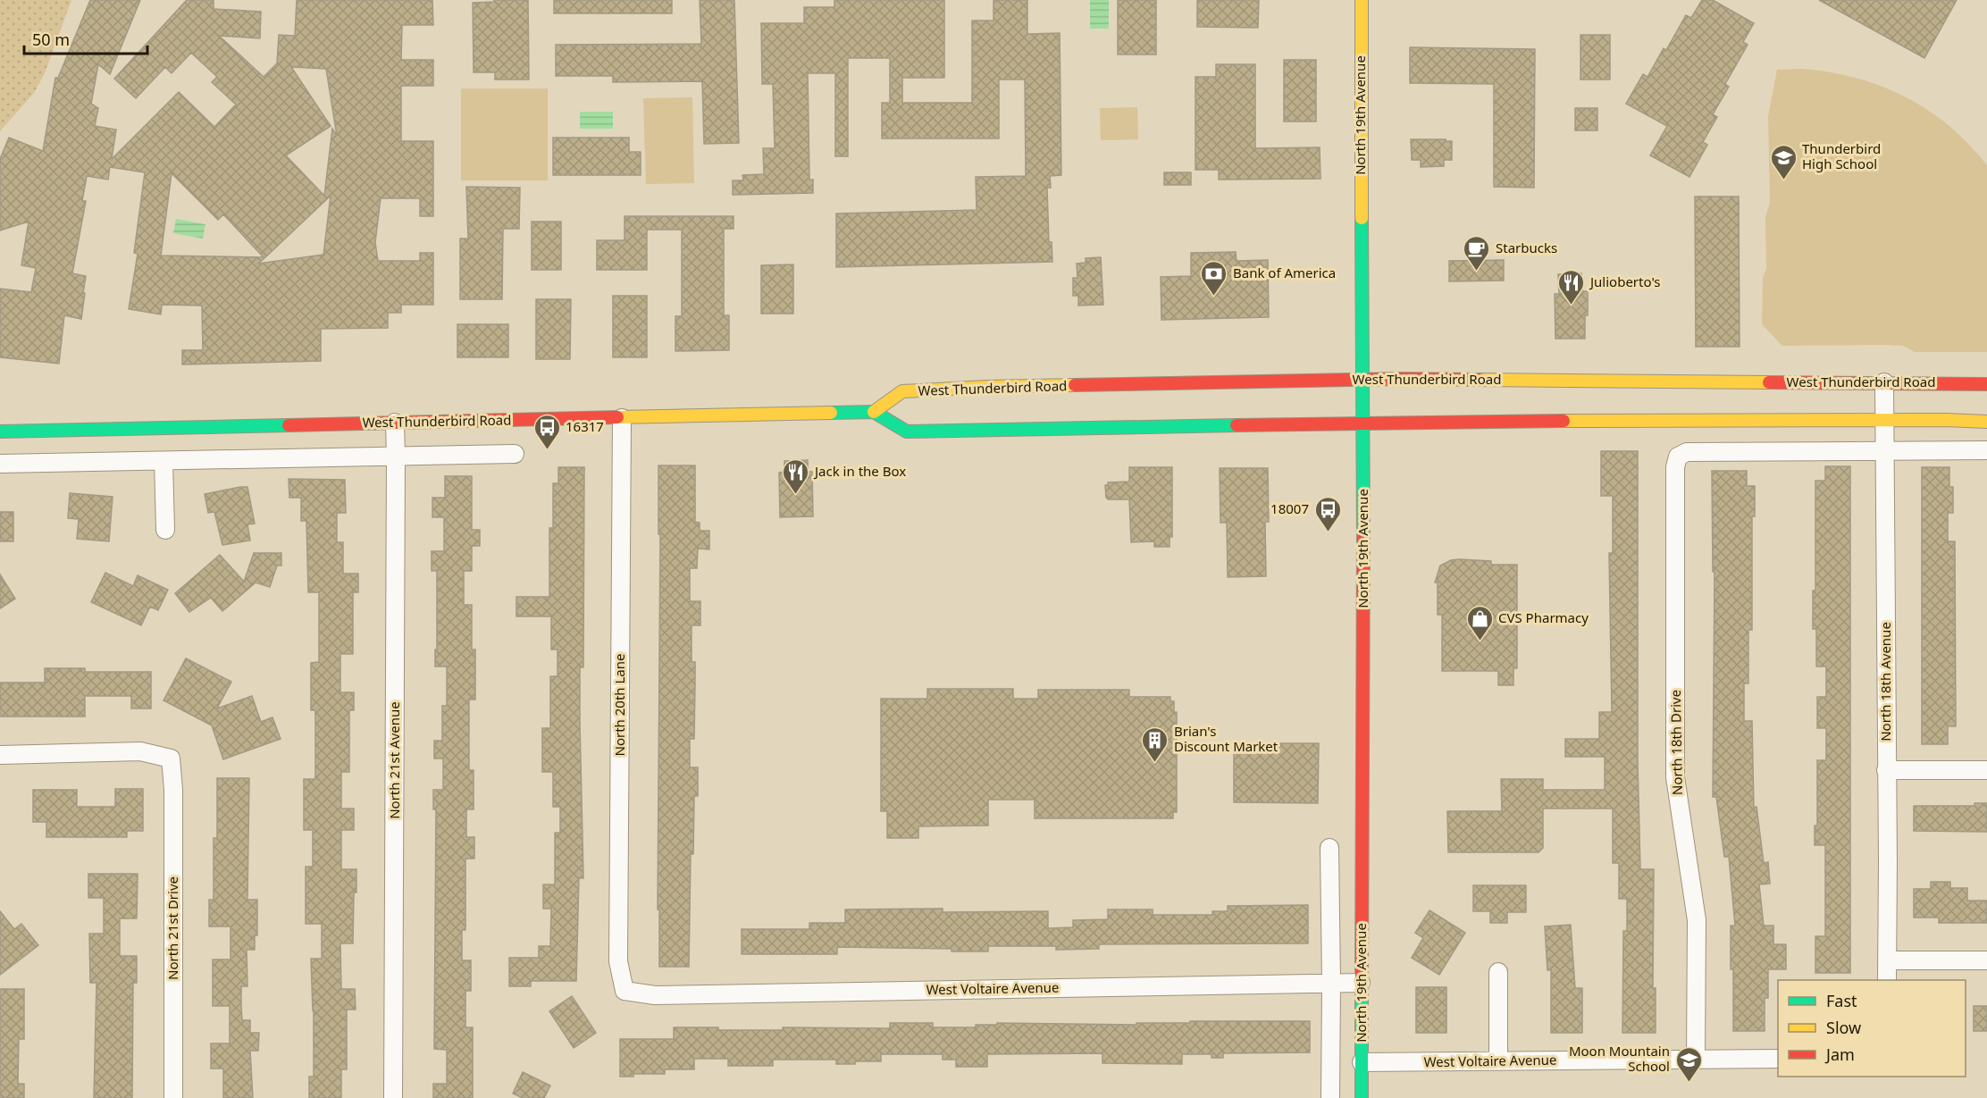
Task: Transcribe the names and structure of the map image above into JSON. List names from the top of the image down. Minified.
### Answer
{"streets":{"main road":["North 19th Avenue","West Thunderbird Road"],"street":["North 18th Avenue","North 20th Lane","North 18th Drive","North 21st Avenue","North 21st Drive","West Voltaire Avenue"]},"crossings":[["North 19th Avenue","West Thunderbird Road"],["North 19th Avenue","West Voltaire Avenue"],["West Thunderbird Road","North 18th Avenue"],["West Thunderbird Road","North 20th Lane"],["West Thunderbird Road","North 21st Avenue"],["North 18th Avenue","North 18th Drive"],["North 20th Lane","West Voltaire Avenue"],["North 18th Drive","West Voltaire Avenue"]],"places":{"school or university":["Thunderbird High School","Moon Mountain School"],"cafe":["Starbucks"],"bank":["Bank of America"],"restaurant":["Julioberto's","Jack in the Box"],"bus stop":["16317","18007"],"shop":["CVS Pharmacy"],"building":["Brian's Discount Market"]},"legend":["Fast","Slow","Jam"],"scale_bar":"50 m"}
